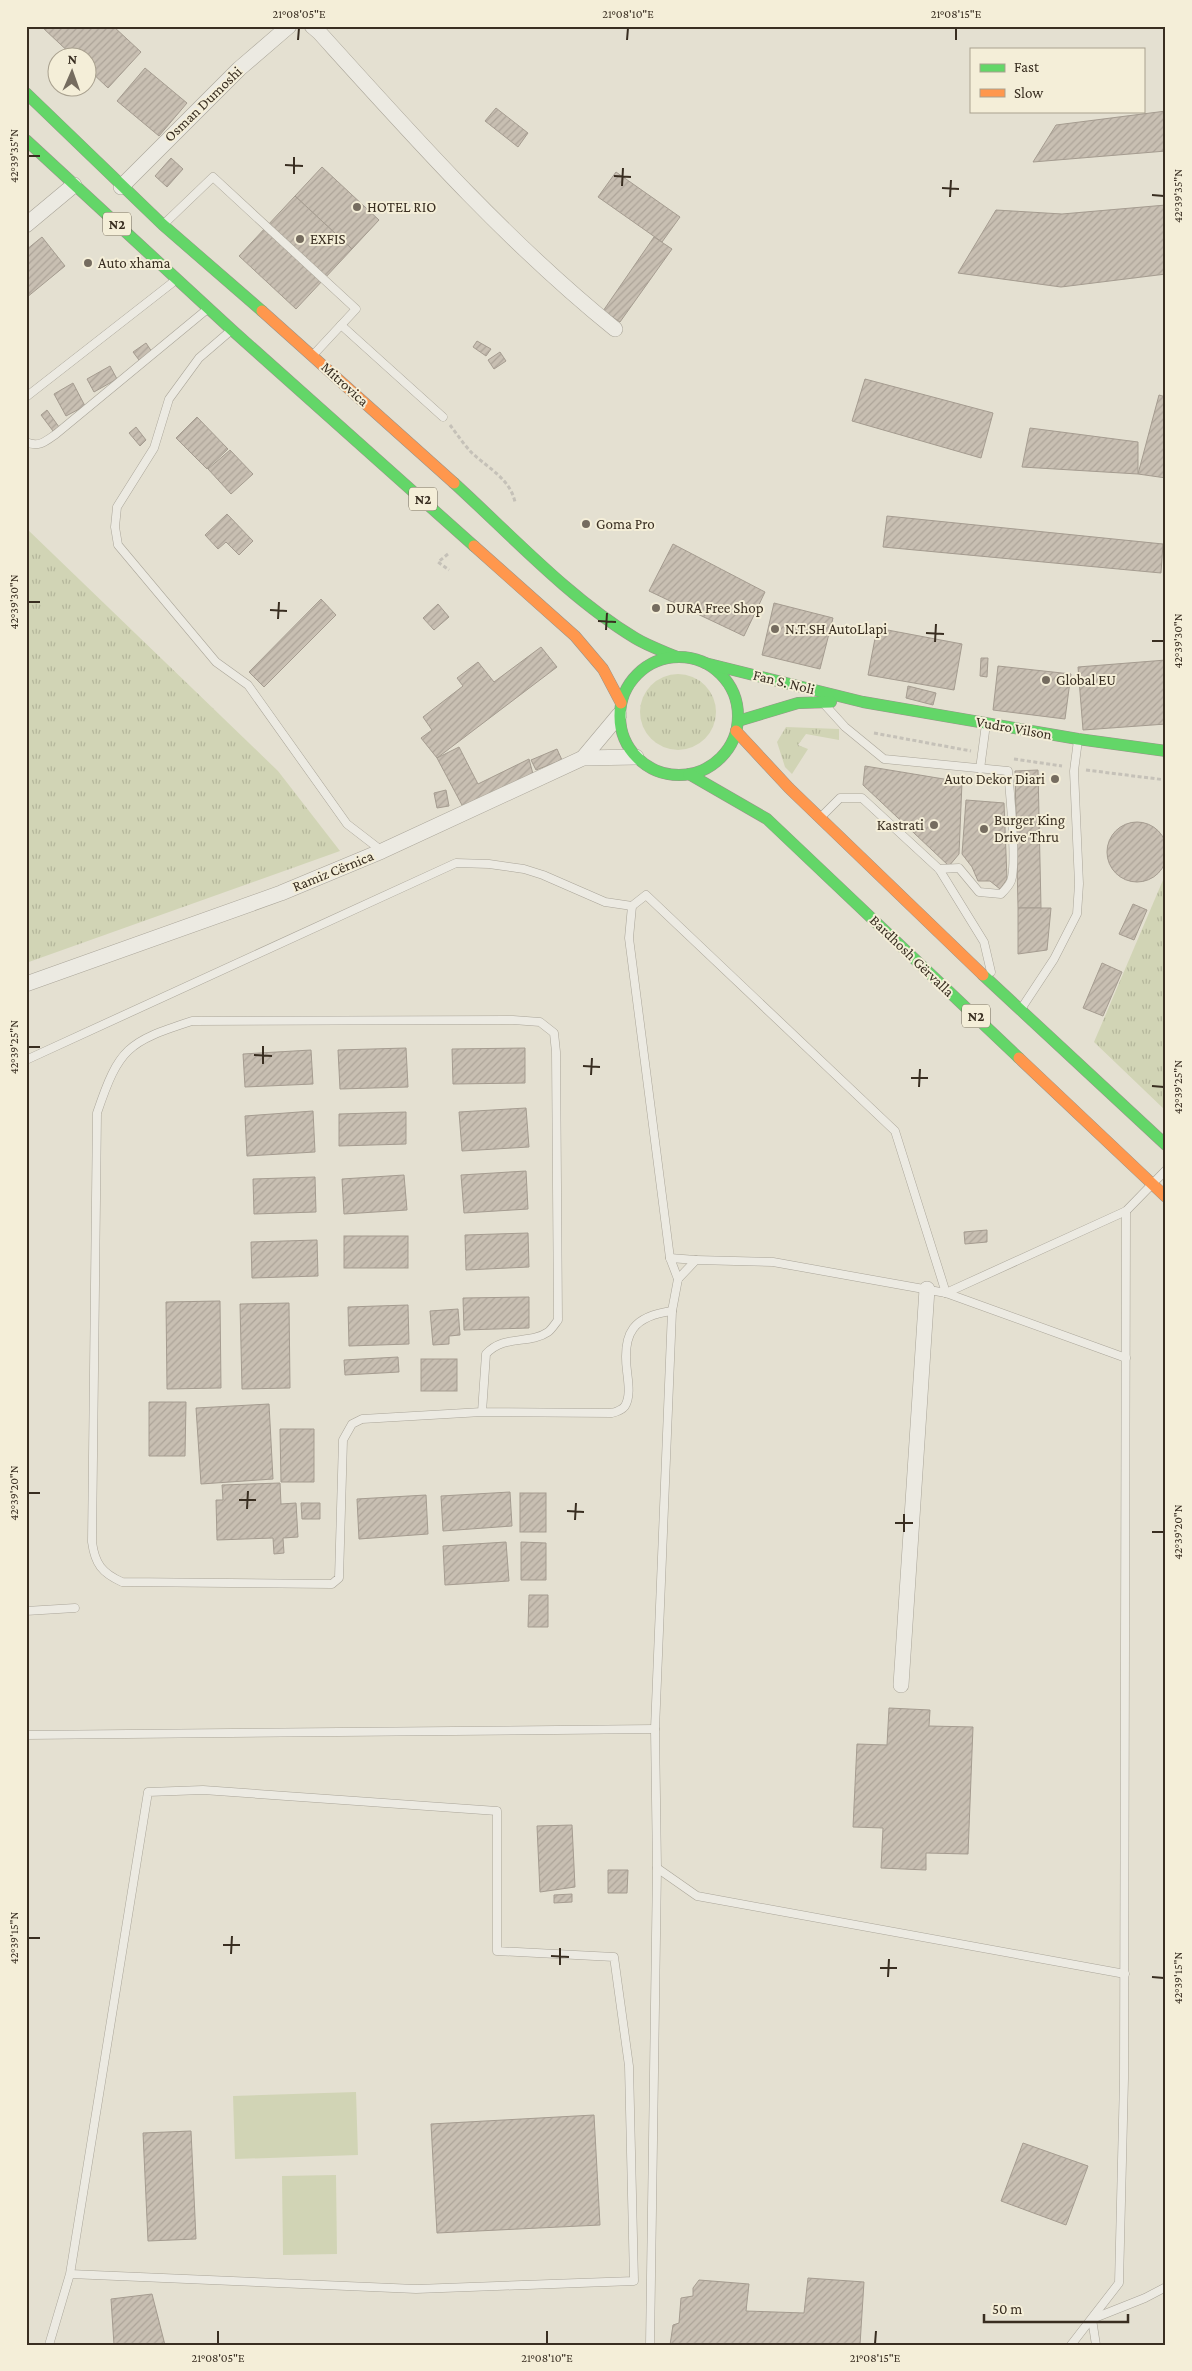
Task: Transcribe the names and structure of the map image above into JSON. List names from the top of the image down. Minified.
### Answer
{"streets":{"main road":["N2","Mitrovica","Fan S. Noli","Vudro Vilson","Bardhosh Gërvalla"],"street":["Osman Dumoshi","Ramiz Cërnica"]},"crossings":[["Osman Dumoshi","Mitrovica"],["N2","Mitrovica"],["N2","Fan S. Noli"],["N2","Ramiz Cërnica"],["N2","Bardhosh Gërvalla"],["Mitrovica","Fan S. Noli"],["Mitrovica","Ramiz Cërnica"],["Mitrovica","Bardhosh Gërvalla"],["Fan S. Noli","Vudro Vilson"],["Fan S. Noli","Ramiz Cërnica"],["Fan S. Noli","Bardhosh Gërvalla"],["Ramiz Cërnica","Bardhosh Gërvalla"]],"places":["HOTEL RIO","EXFIS","Auto xhama","Goma Pro","DURA Free Shop","N.T.SH AutoLlapi","Global EU","Auto Dekor Diari","Kastrati","Burger King Drive Thru"],"legend":["Fast","Slow"],"scale_bar":"50 m","north":"top","coordinates":["21°08'05\"E","21°08'10\"E","21°08'15\"E","42°39'35\"N","42°39'30\"N","42°39'25\"N","42°39'20\"N","42°39'15\"N"]}
